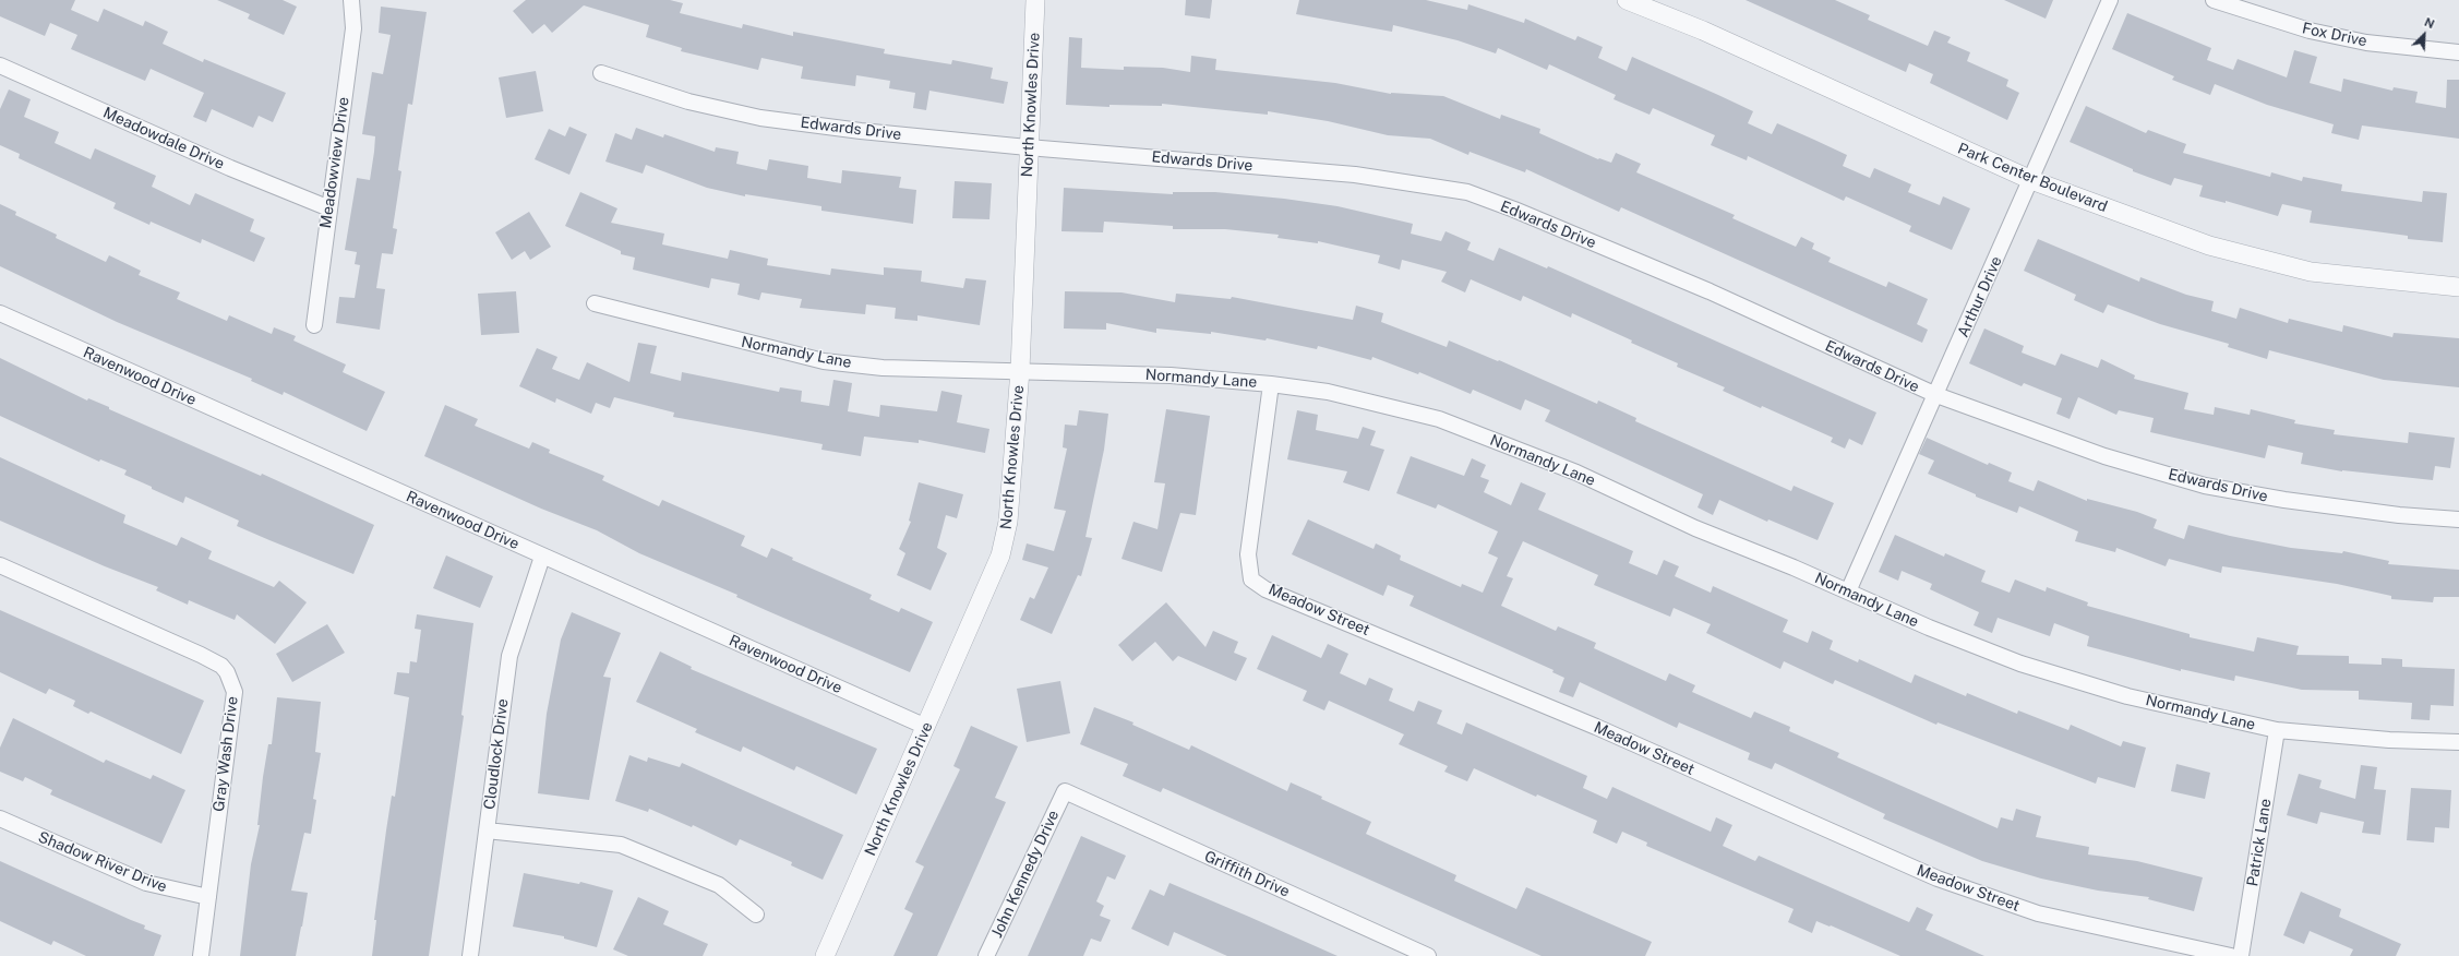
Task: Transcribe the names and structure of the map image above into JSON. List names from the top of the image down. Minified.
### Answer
{"streets":{"street":["Fox Drive","North Knowles Drive","Edwards Drive","Meadowdale Drive","Meadowview Drive","Park Center Boulevard","Arthur Drive","Normandy Lane","Ravenwood Drive","Meadow Street","Gray Wash Drive","Cloudlock Drive","Patrick Lane","Shadow River Drive","John Kennedy Drive","Griffith Drive"]},"crossings":[["North Knowles Drive","Edwards Drive"],["North Knowles Drive","Normandy Lane"],["North Knowles Drive","Ravenwood Drive"],["Edwards Drive","Arthur Drive"],["Meadowdale Drive","Meadowview Drive"],["Park Center Boulevard","Arthur Drive"],["Arthur Drive","Normandy Lane"],["Normandy Lane","Meadow Street"],["Normandy Lane","Patrick Lane"],["Ravenwood Drive","Cloudlock Drive"],["Gray Wash Drive","Shadow River Drive"],["John Kennedy Drive","Griffith Drive"]],"north":"top right"}
